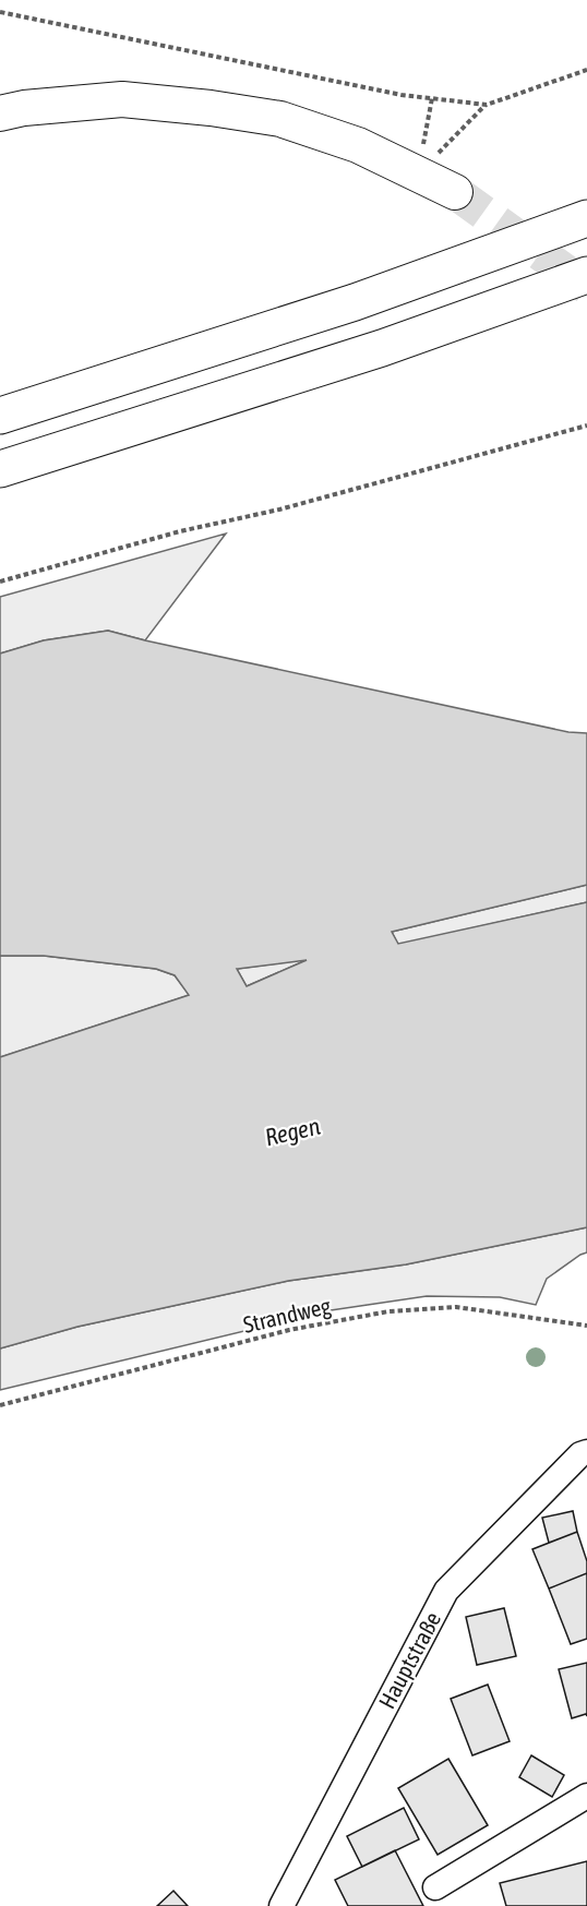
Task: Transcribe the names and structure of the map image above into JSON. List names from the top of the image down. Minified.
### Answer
{"streets":{"street":["Hauptstraße"],"path":["Strandweg"]},"water":["Regen"]}
